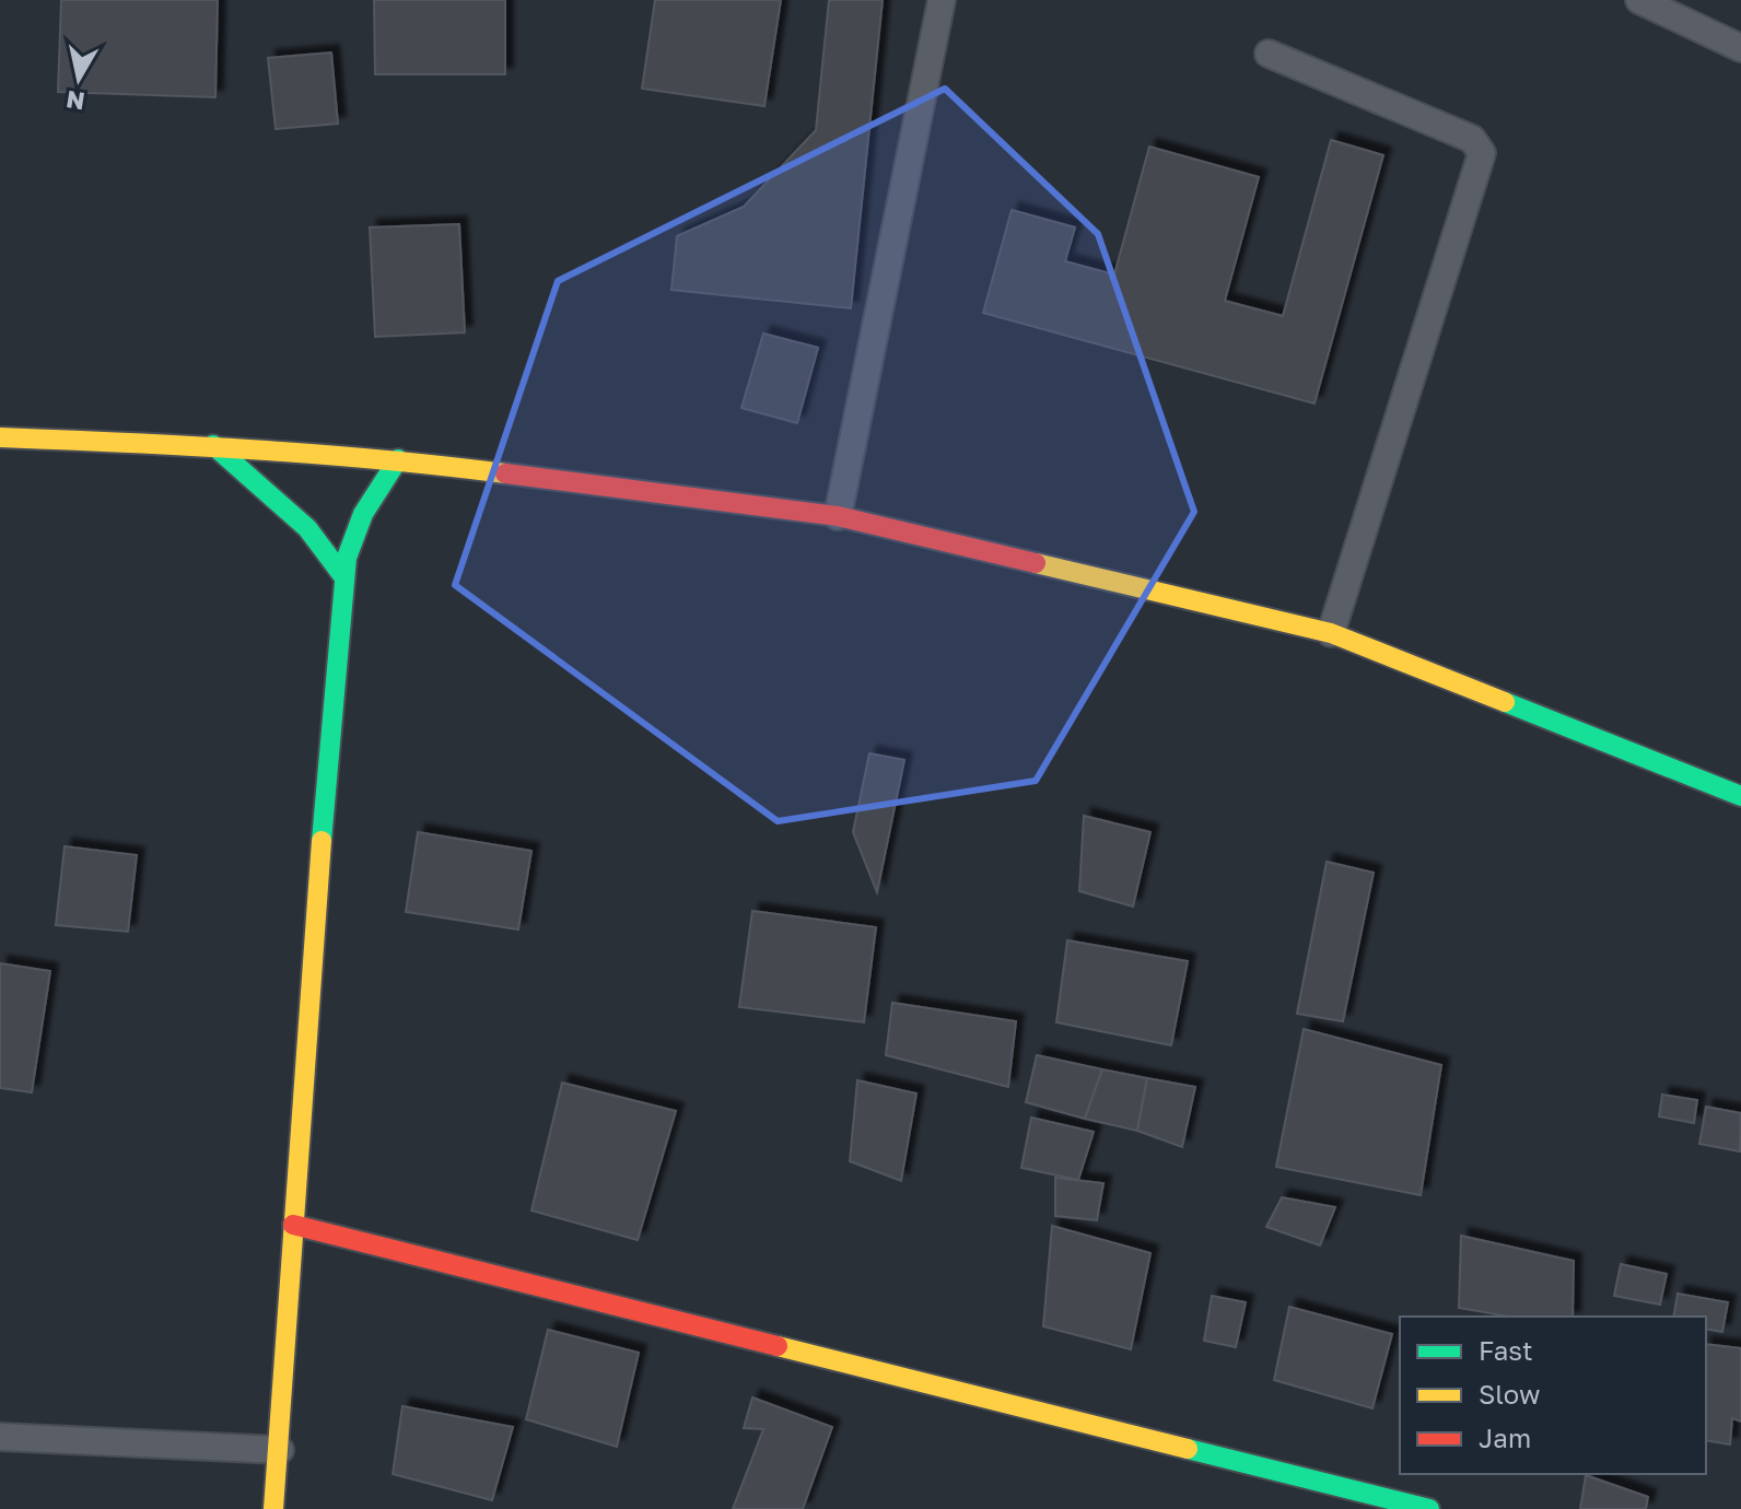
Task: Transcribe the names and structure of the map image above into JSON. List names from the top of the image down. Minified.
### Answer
{"legend":["Fast","Slow","Jam"],"north":"bottom"}
